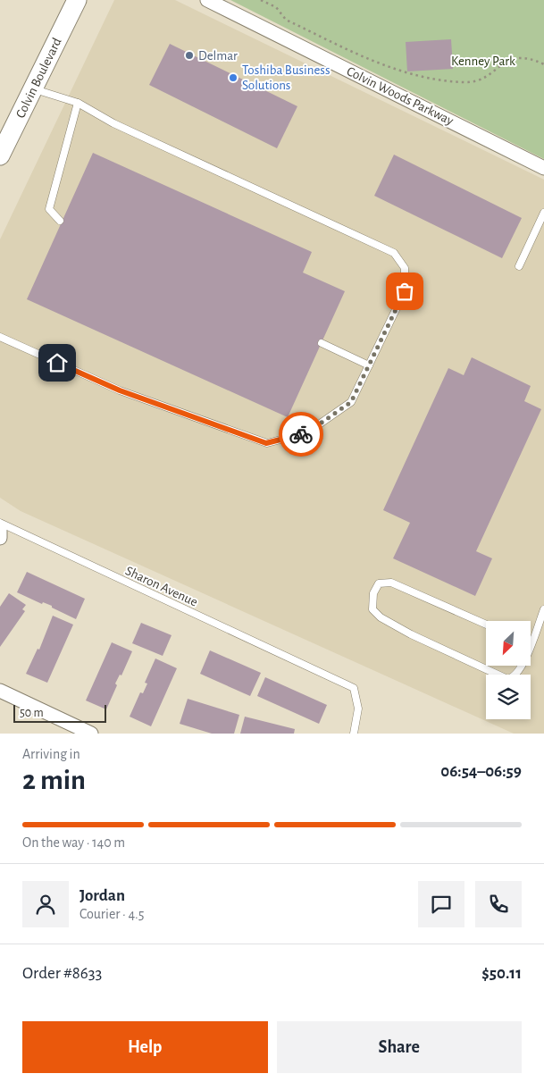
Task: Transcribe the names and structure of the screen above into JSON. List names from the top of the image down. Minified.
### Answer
{"streets":{"street":["Colvin Boulevard","Colvin Woods Parkway"],"lane":["Sharon Avenue"]},"parks":["Kenney Park"],"places":["Delmar","Toshiba Business Solutions"],"scale_bar":"50 m","north":"bottom left","page":{"scale":"50 m","heading":["2 min","Arriving in","06:54–06:59"],"panel":["Jordan","Courier · 4.5","Order #8633","$50.11"],"bar":"On the way · 140 m","buttons":["Help","Share"]}}
